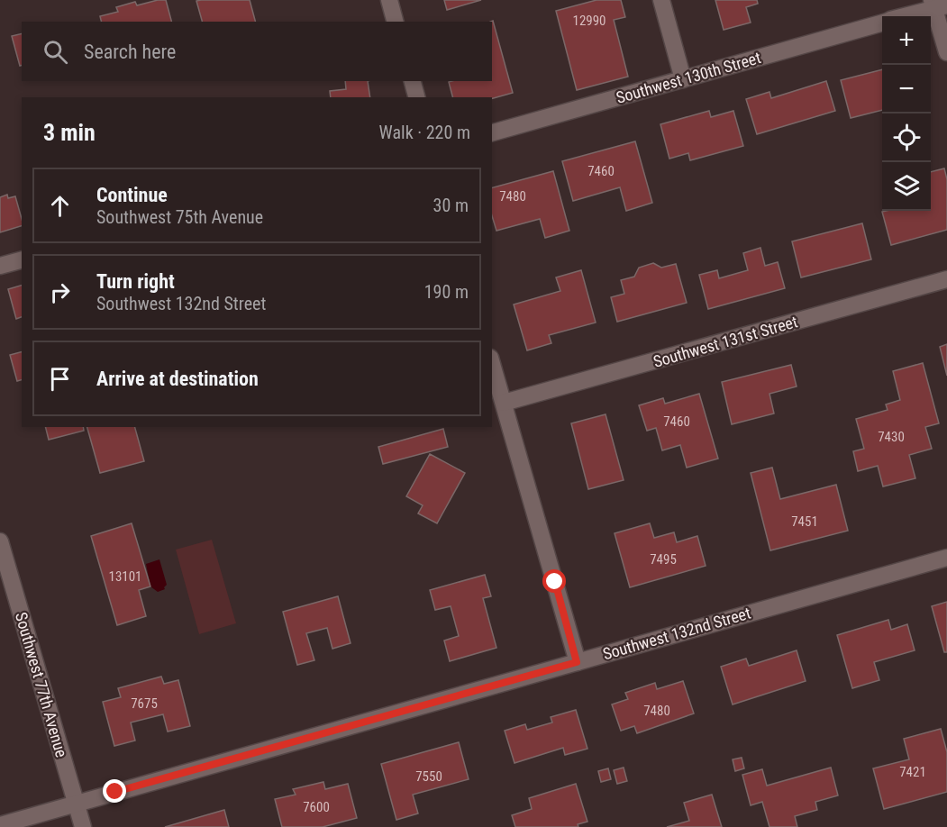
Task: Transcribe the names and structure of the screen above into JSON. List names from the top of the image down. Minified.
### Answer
{"streets":{"street":["Southwest 130th Street","Southwest 131st Street","Southwest 132nd Street","Southwest 77th Avenue"]},"crossings":[["Southwest 132nd Street","Southwest 77th Avenue"]],"house_numbers":["12990","7460","7480","7460","7430","7451","7495","13101","7675","7480","7421","7550","7600"],"page":{"map_buttons":["+","−"],"search":"Search here","heading":["3 min","Walk · 220 m"],"list":[["Continue","Southwest 75th Avenue","30 m"],["Turn right","Southwest 132nd Street","190 m"],"Arrive at destination"]}}
